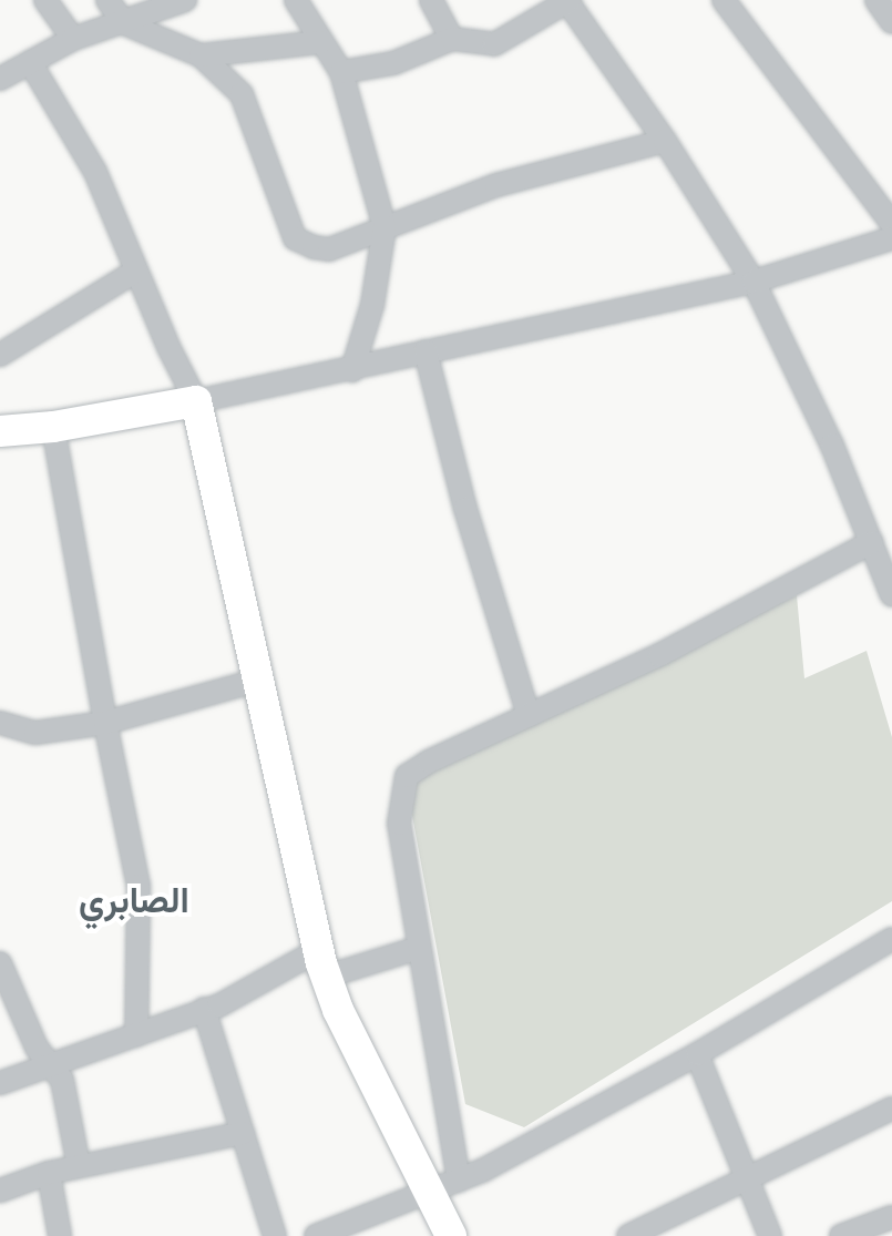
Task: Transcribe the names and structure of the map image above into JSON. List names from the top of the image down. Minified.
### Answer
{"districts":["الصابري"]}
